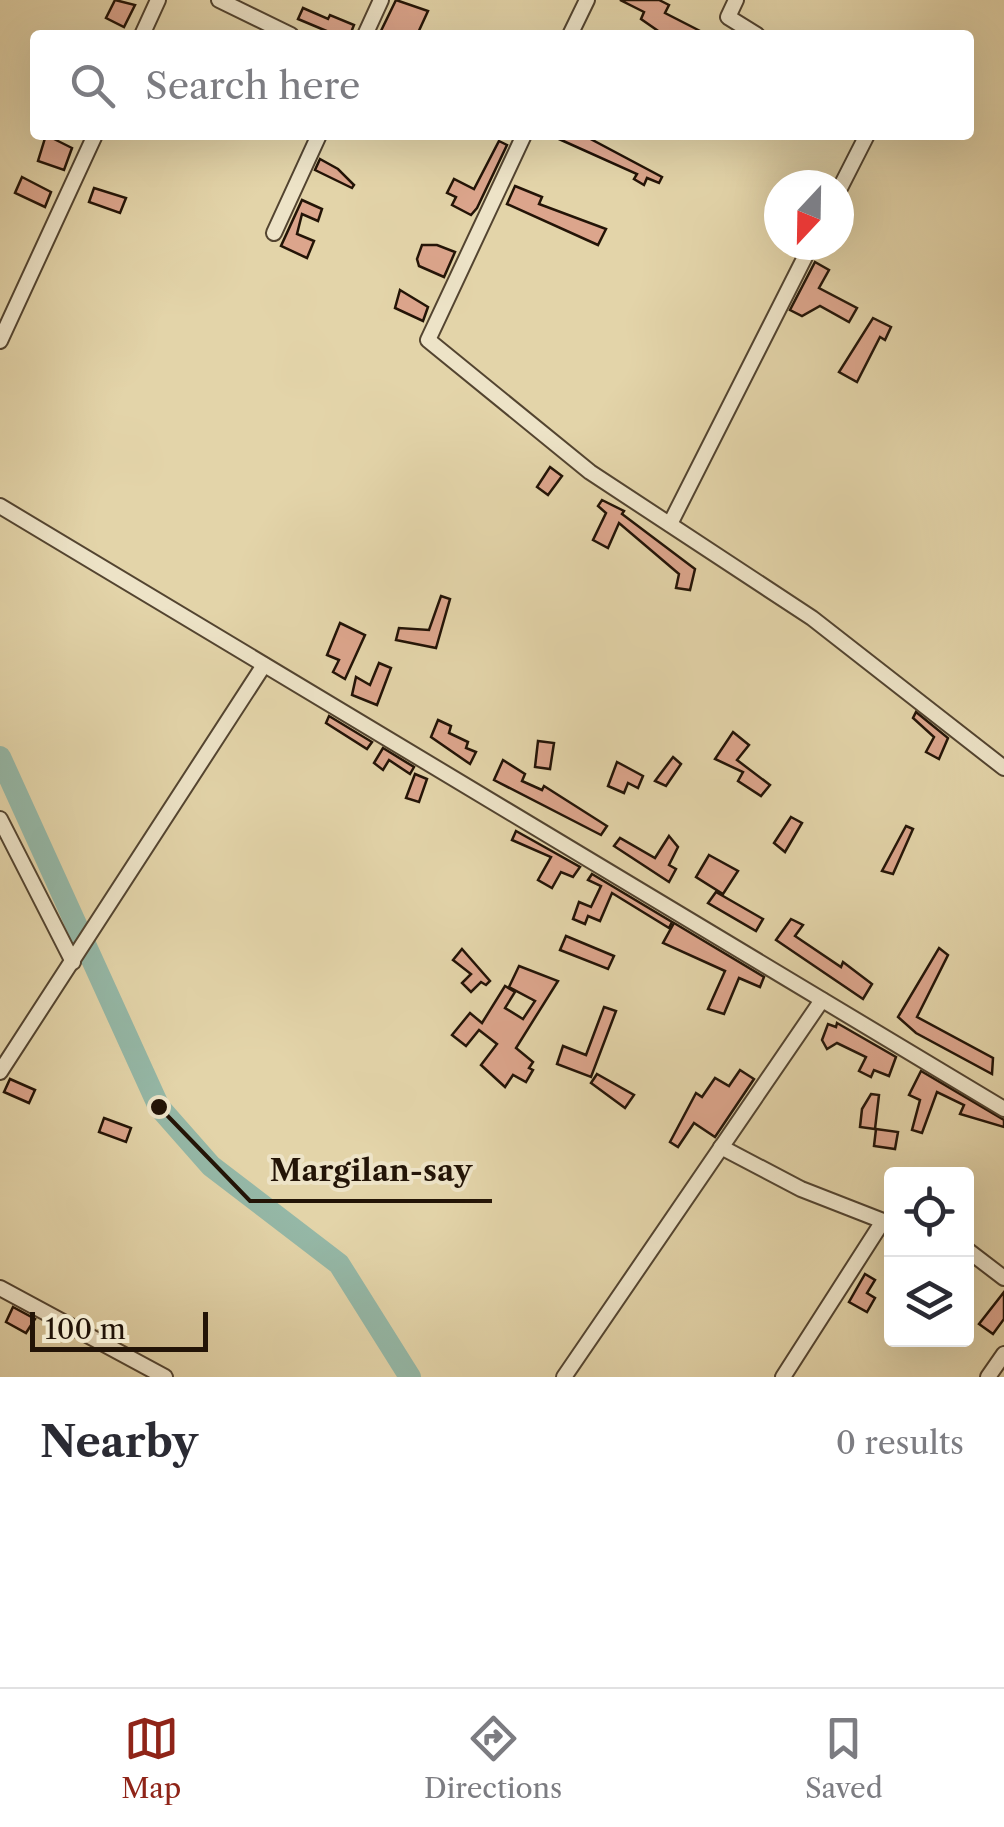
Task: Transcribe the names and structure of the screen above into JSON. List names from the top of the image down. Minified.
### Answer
{"places":["Margilan-say"],"scale_bar":"100 m","north":"bottom","page":{"search":"Search here","scale":"100 m","heading":["Nearby","0 results"],"nav":["Map","Directions","Saved"]}}
